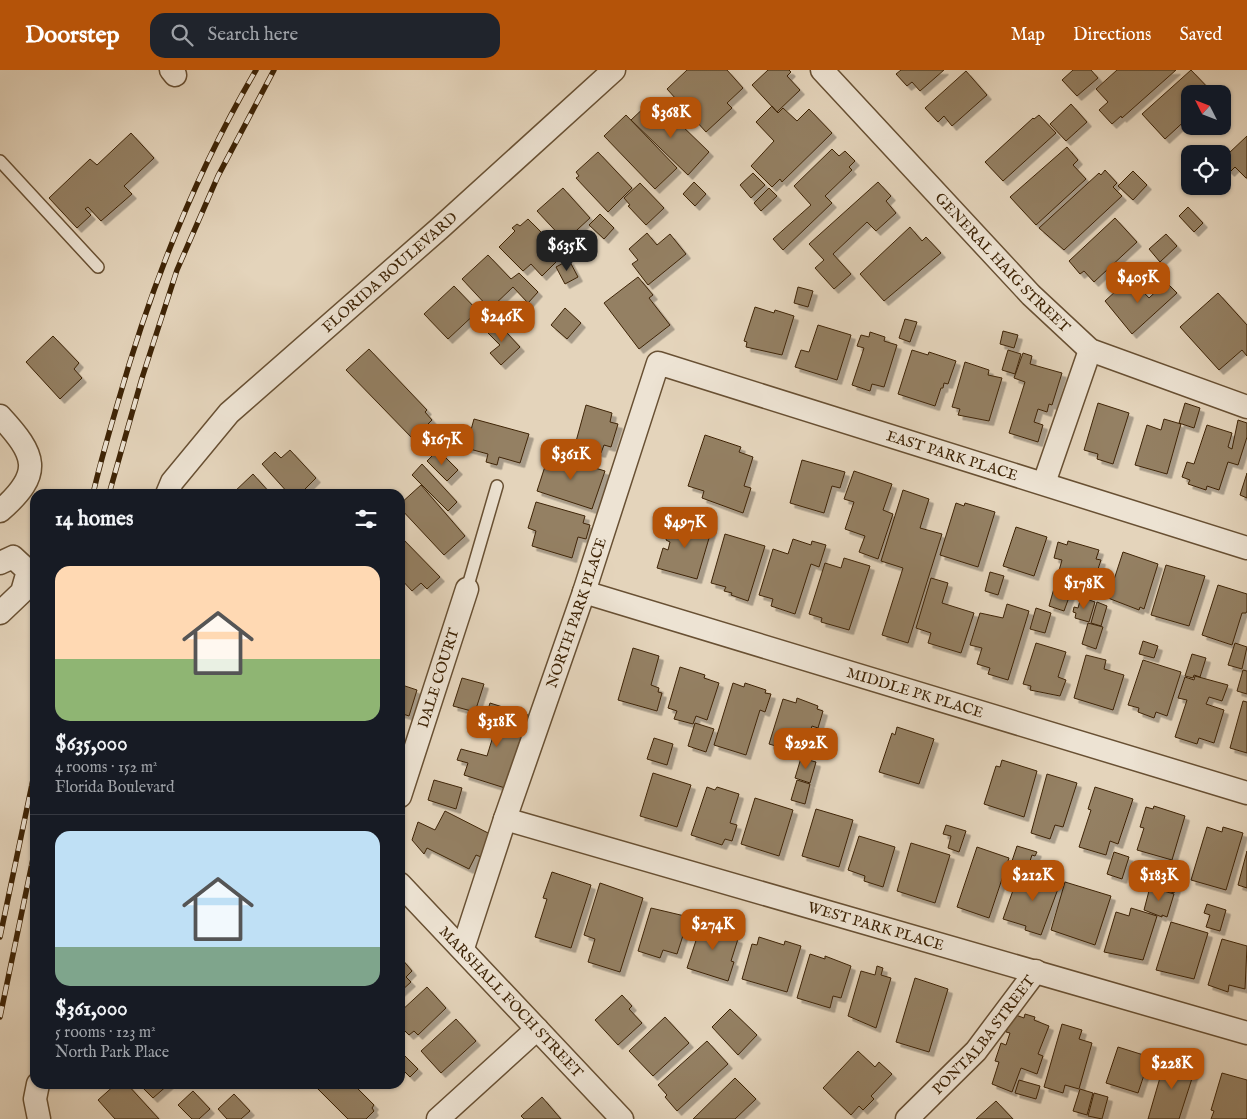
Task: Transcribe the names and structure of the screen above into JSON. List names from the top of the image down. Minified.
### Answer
{"streets":{"street":["GENERAL HAIG STREET","FLORIDA BOULEVARD","EAST PARK PLACE","NORTH PARK PLACE","DALE COURT","MIDDLE PK PLACE","WEST PARK PLACE","MARSHALL FOCH STREET","PONTALBA STREET"]},"crossings":[["EAST PARK PLACE","NORTH PARK PLACE"],["NORTH PARK PLACE","MIDDLE PK PLACE"],["NORTH PARK PLACE","WEST PARK PLACE"],["NORTH PARK PLACE","MARSHALL FOCH STREET"],["WEST PARK PLACE","PONTALBA STREET"]],"north":"top left","page":{"header":"Doorstep","search":"Search here","nav":["Map","Directions","Saved"],"price":["$368K","$635K","$405K","$246K","$167K","$361K","$497K","$178K","$318K","$292K","$212K","$183K","$274K","$228K"],"heading":"14 homes","list":[{"name":"$635,000","note":"4 rooms · 152 m² · Florida Boulevard"},{"name":"$361,000","note":"5 rooms · 123 m² · North Park Place"}]}}
